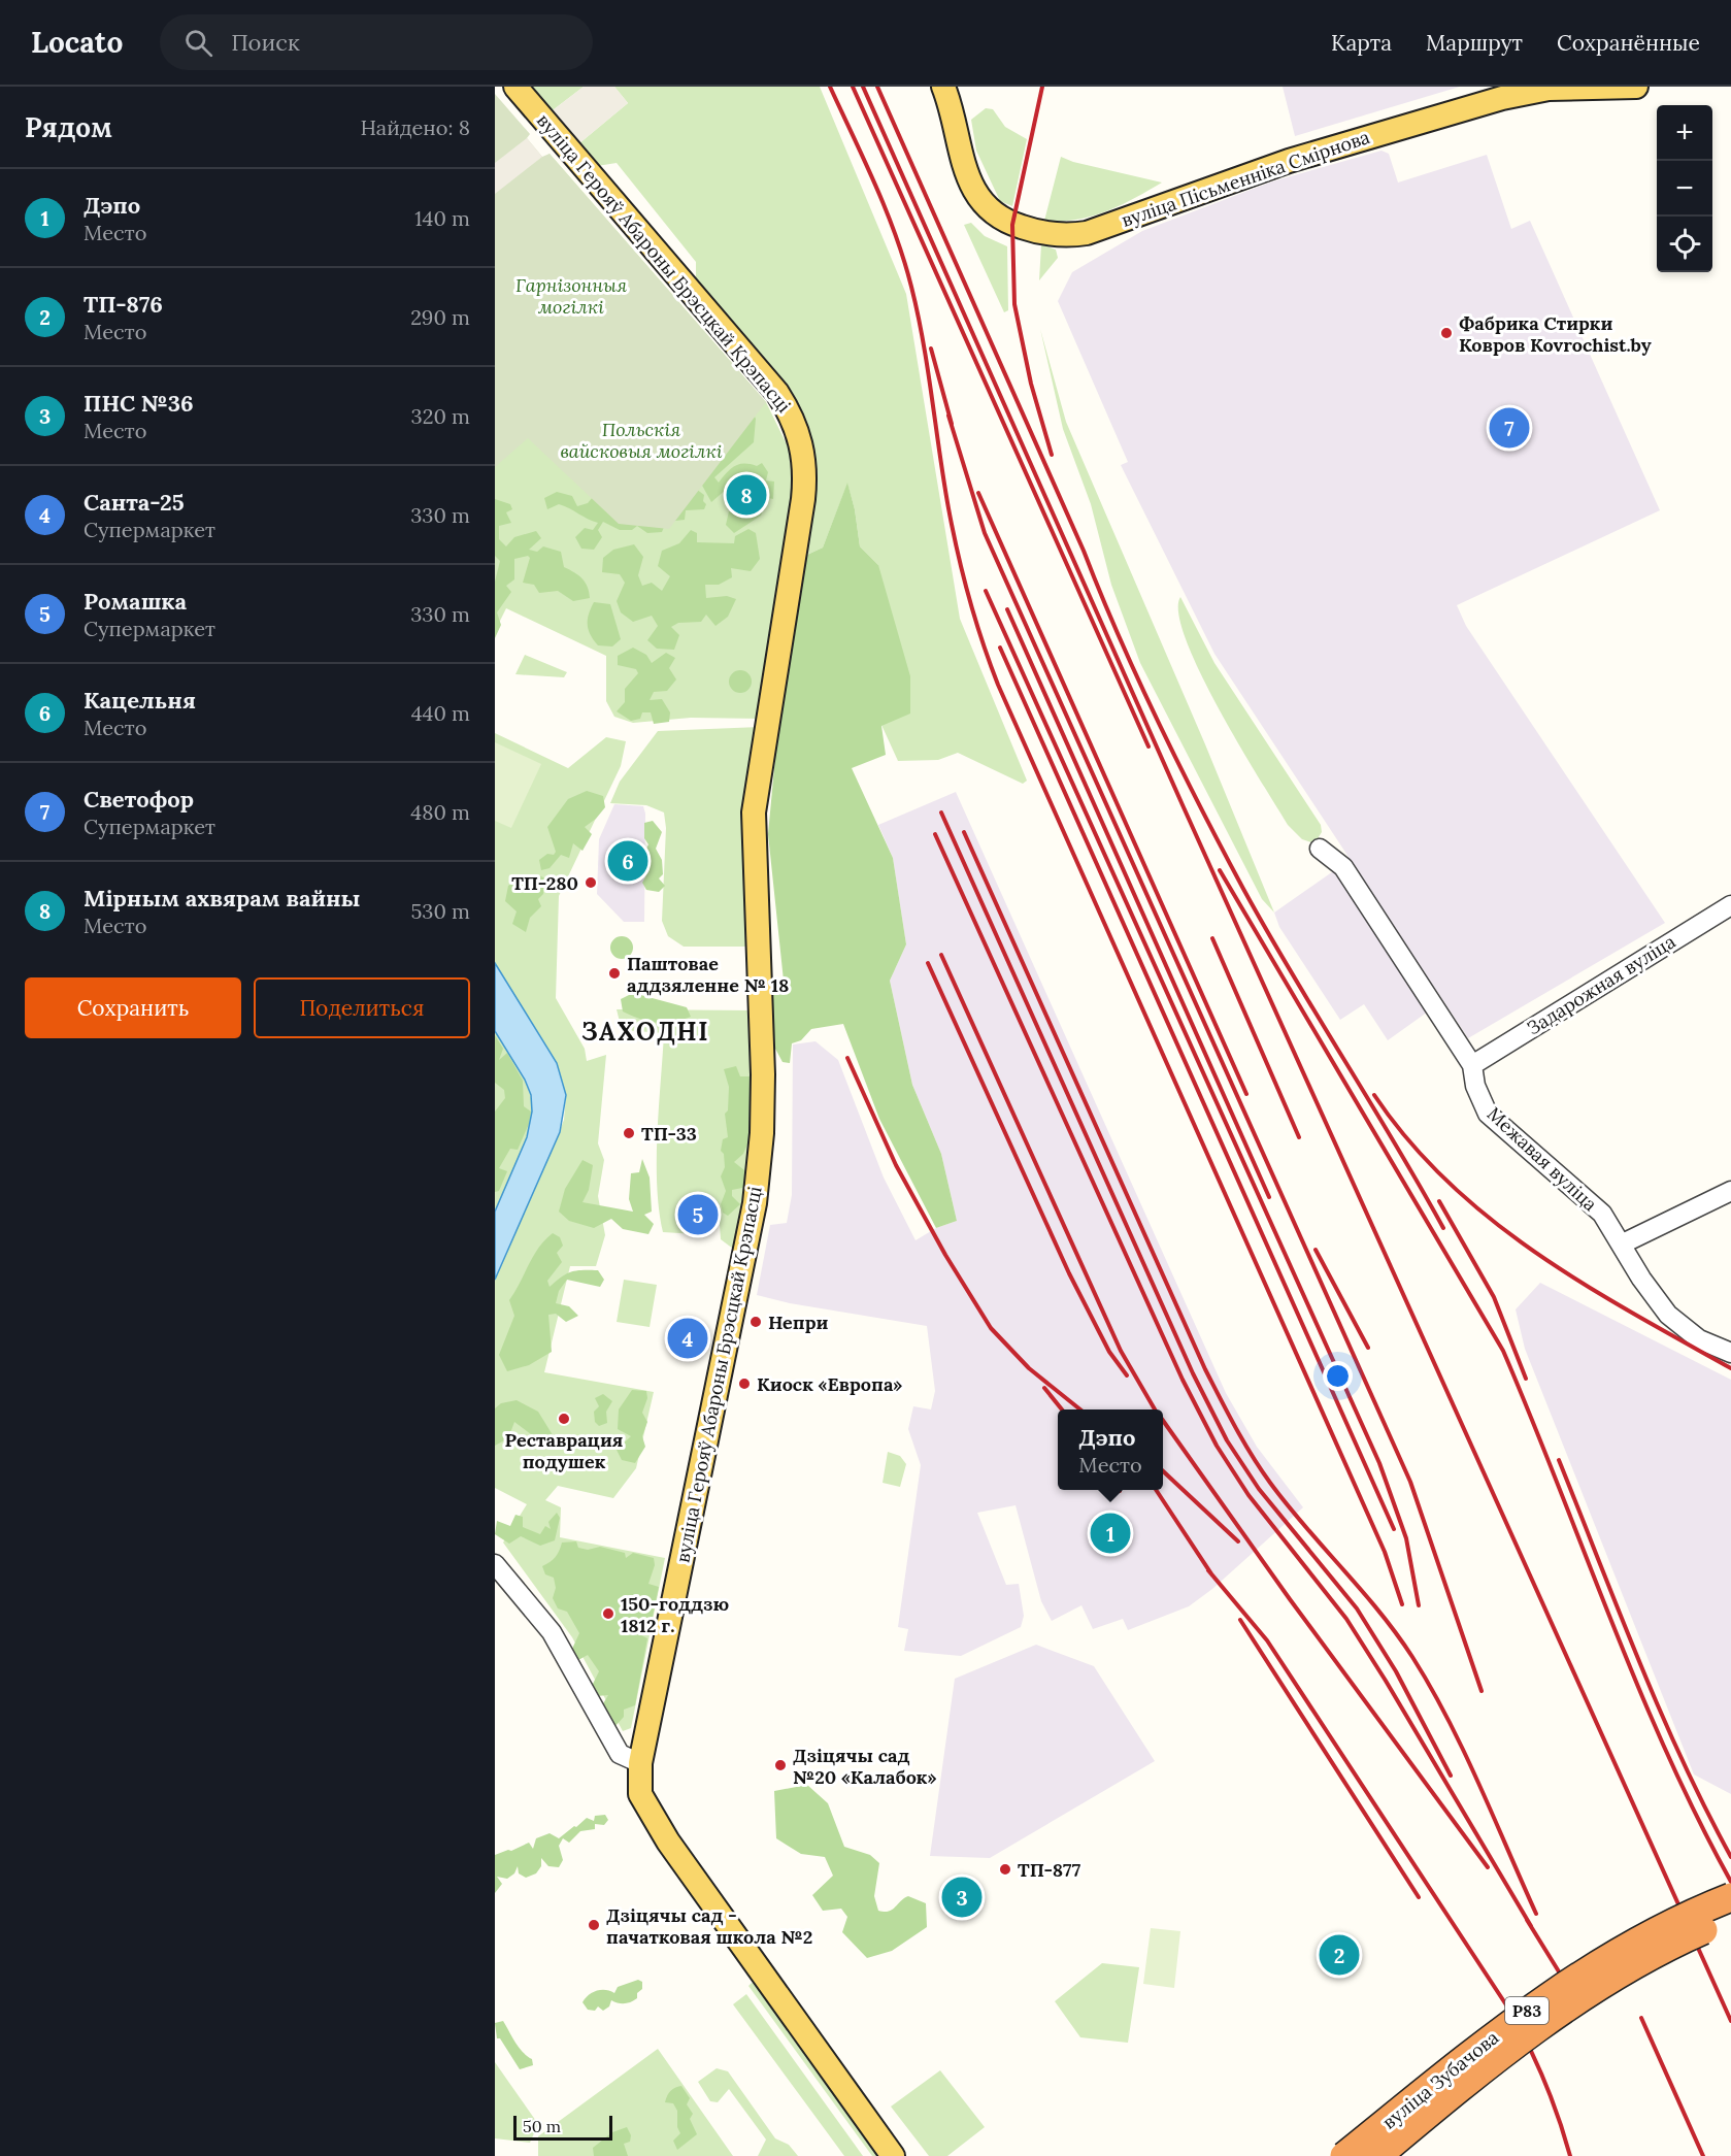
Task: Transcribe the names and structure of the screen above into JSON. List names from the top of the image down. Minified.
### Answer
{"streets":{"highway":["Р83","вуліца Зубачова"],"main road":["вуліца Пісьменніка Смірнова","вуліца Герояў Абароны Брэсцкай Крэпасці"],"street":["Задарожная вуліца","Межавая вуліца"]},"crossings":[["Задарожная вуліца","Межавая вуліца"]],"districts":["ЗАХОДНІ"],"parks":["Гарнізонныя могілкі","Польскія вайсковыя могілкі"],"places":["Фабрика Стирки Ковров Kovrochist.by","ТП-280","Паштовае аддзяленне № 18","ТП-33","Непри","Киоск «Европа»","Реставрация подушек","150-годдзю 1812 г.","Дзіцячы сад №20 «Калабок»","ТП-877","Дзіцячы сад - пачатковая школа №2"],"scale_bar":"50 m","page":{"header":"Locato","search":"Поиск","nav":["Карта","Маршрут","Сохранённые"],"heading":["Рядом","Найдено: 8"],"map_buttons":["+","−"],"list":[{"mark":"1","name":"Дэпо","note":"Место","value":"140 m"},{"mark":"2","name":"ТП-876","note":"Место","value":"290 m"},{"mark":"3","name":"ПНС №36","note":"Место","value":"320 m"},{"mark":"4","name":"Санта-25","note":"Супермаркет","value":"330 m"},{"mark":"5","name":"Ромашка","note":"Супермаркет","value":"330 m"},{"mark":"6","name":"Кацельня","note":"Место","value":"440 m"},{"mark":"7","name":"Светофор","note":"Супермаркет","value":"480 m"},{"mark":"8","name":"Мірным ахвярам вайны","note":"Место","value":"530 m"}],"pins":["7","8","6","5","4","1","3","2"],"buttons":["Сохранить","Поделиться"],"popup":["Дэпо","Место"],"scale":"50 m"}}
